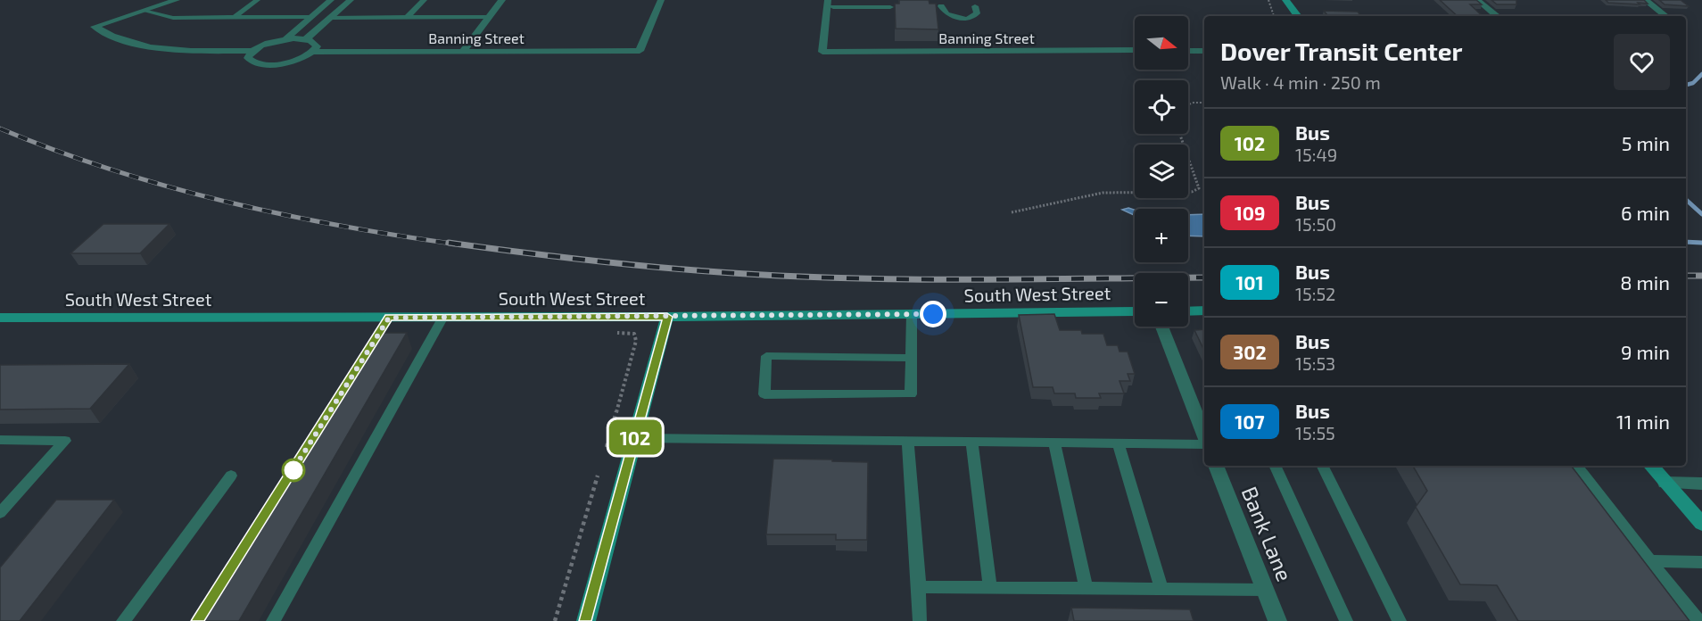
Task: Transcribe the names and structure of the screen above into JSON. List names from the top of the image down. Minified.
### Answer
{"streets":{"street":["Banning Street","South West Street","Bank Lane"]},"lines":["bus line 102"],"north":"right","page":{"on_map":"102","map_buttons":["+","−"],"heading":["Dover Transit Center","Walk · 4 min · 250 m"],"list":[{"mark":"102","name":"Bus","note":"15:49","value":"5 min"},{"mark":"109","name":"Bus","note":"15:50","value":"6 min"},{"mark":"101","name":"Bus","note":"15:52","value":"8 min"},{"mark":"302","name":"Bus","note":"15:53","value":"9 min"},{"mark":"107","name":"Bus","note":"15:55","value":"11 min"}]}}
